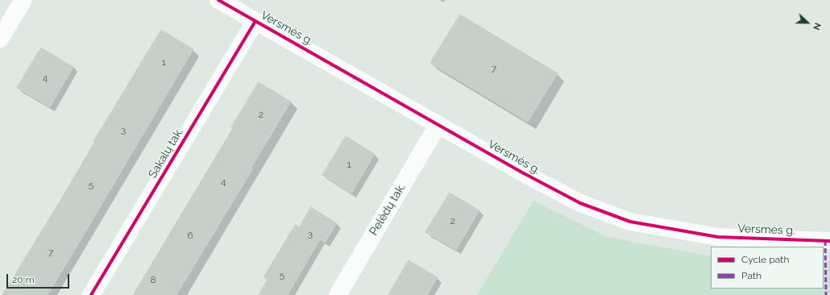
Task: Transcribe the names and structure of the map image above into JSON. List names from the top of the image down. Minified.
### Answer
{"streets":{"street":["Versmės g.","Sakalų tak.","Pelėdų tak."]},"crossings":[["Versmės g.","Sakalų tak."],["Versmės g.","Pelėdų tak."]],"house_numbers":["1","7","4","2","3","1","4","5","2","3","6","7","5","8"],"legend":["Cycle path","Path"],"scale_bar":"20 m","north":"right"}
